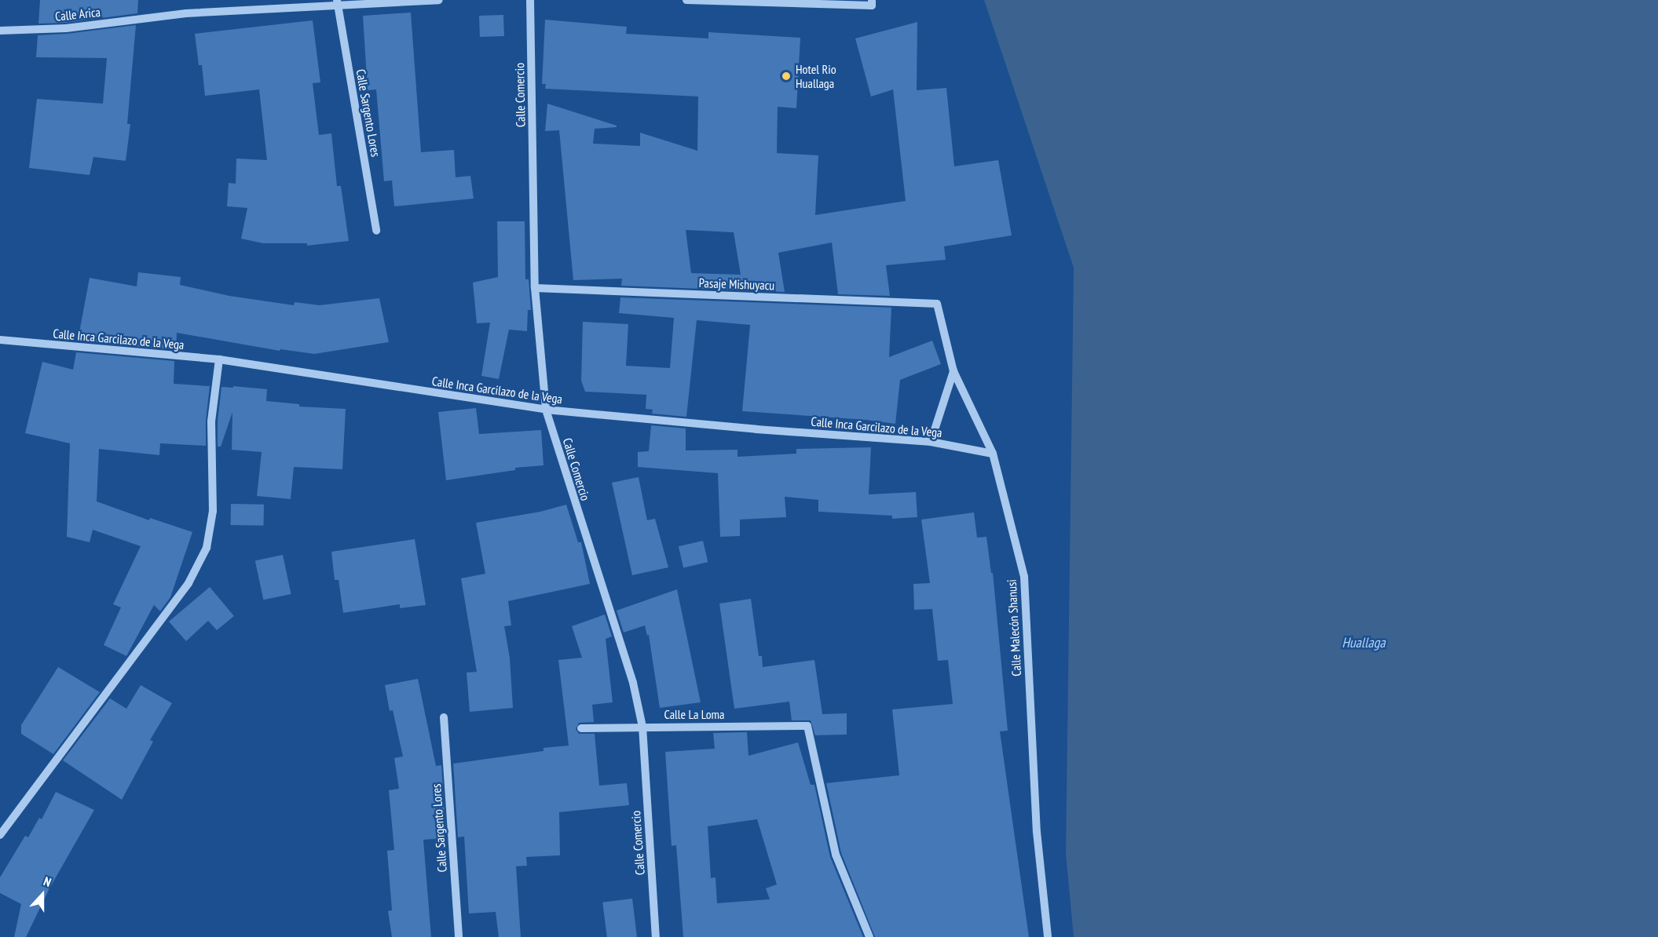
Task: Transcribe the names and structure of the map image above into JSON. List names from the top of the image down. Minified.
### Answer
{"streets":{"street":["Calle Arica","Calle Comercio","Calle Sargento Lores","Pasaje Mishuyacu","Calle Inca Garcilazo de la Vega","Calle Malecón Shanusi","Calle La Loma"]},"crossings":[["Calle Arica","Calle Sargento Lores"],["Calle Comercio","Pasaje Mishuyacu"],["Calle Comercio","Calle Inca Garcilazo de la Vega"],["Calle Comercio","Calle La Loma"],["Pasaje Mishuyacu","Calle Malecón Shanusi"],["Calle Inca Garcilazo de la Vega","Calle Malecón Shanusi"]],"water":["Huallaga"],"places":["Hotel Rio Huallaga"],"north":"top"}
